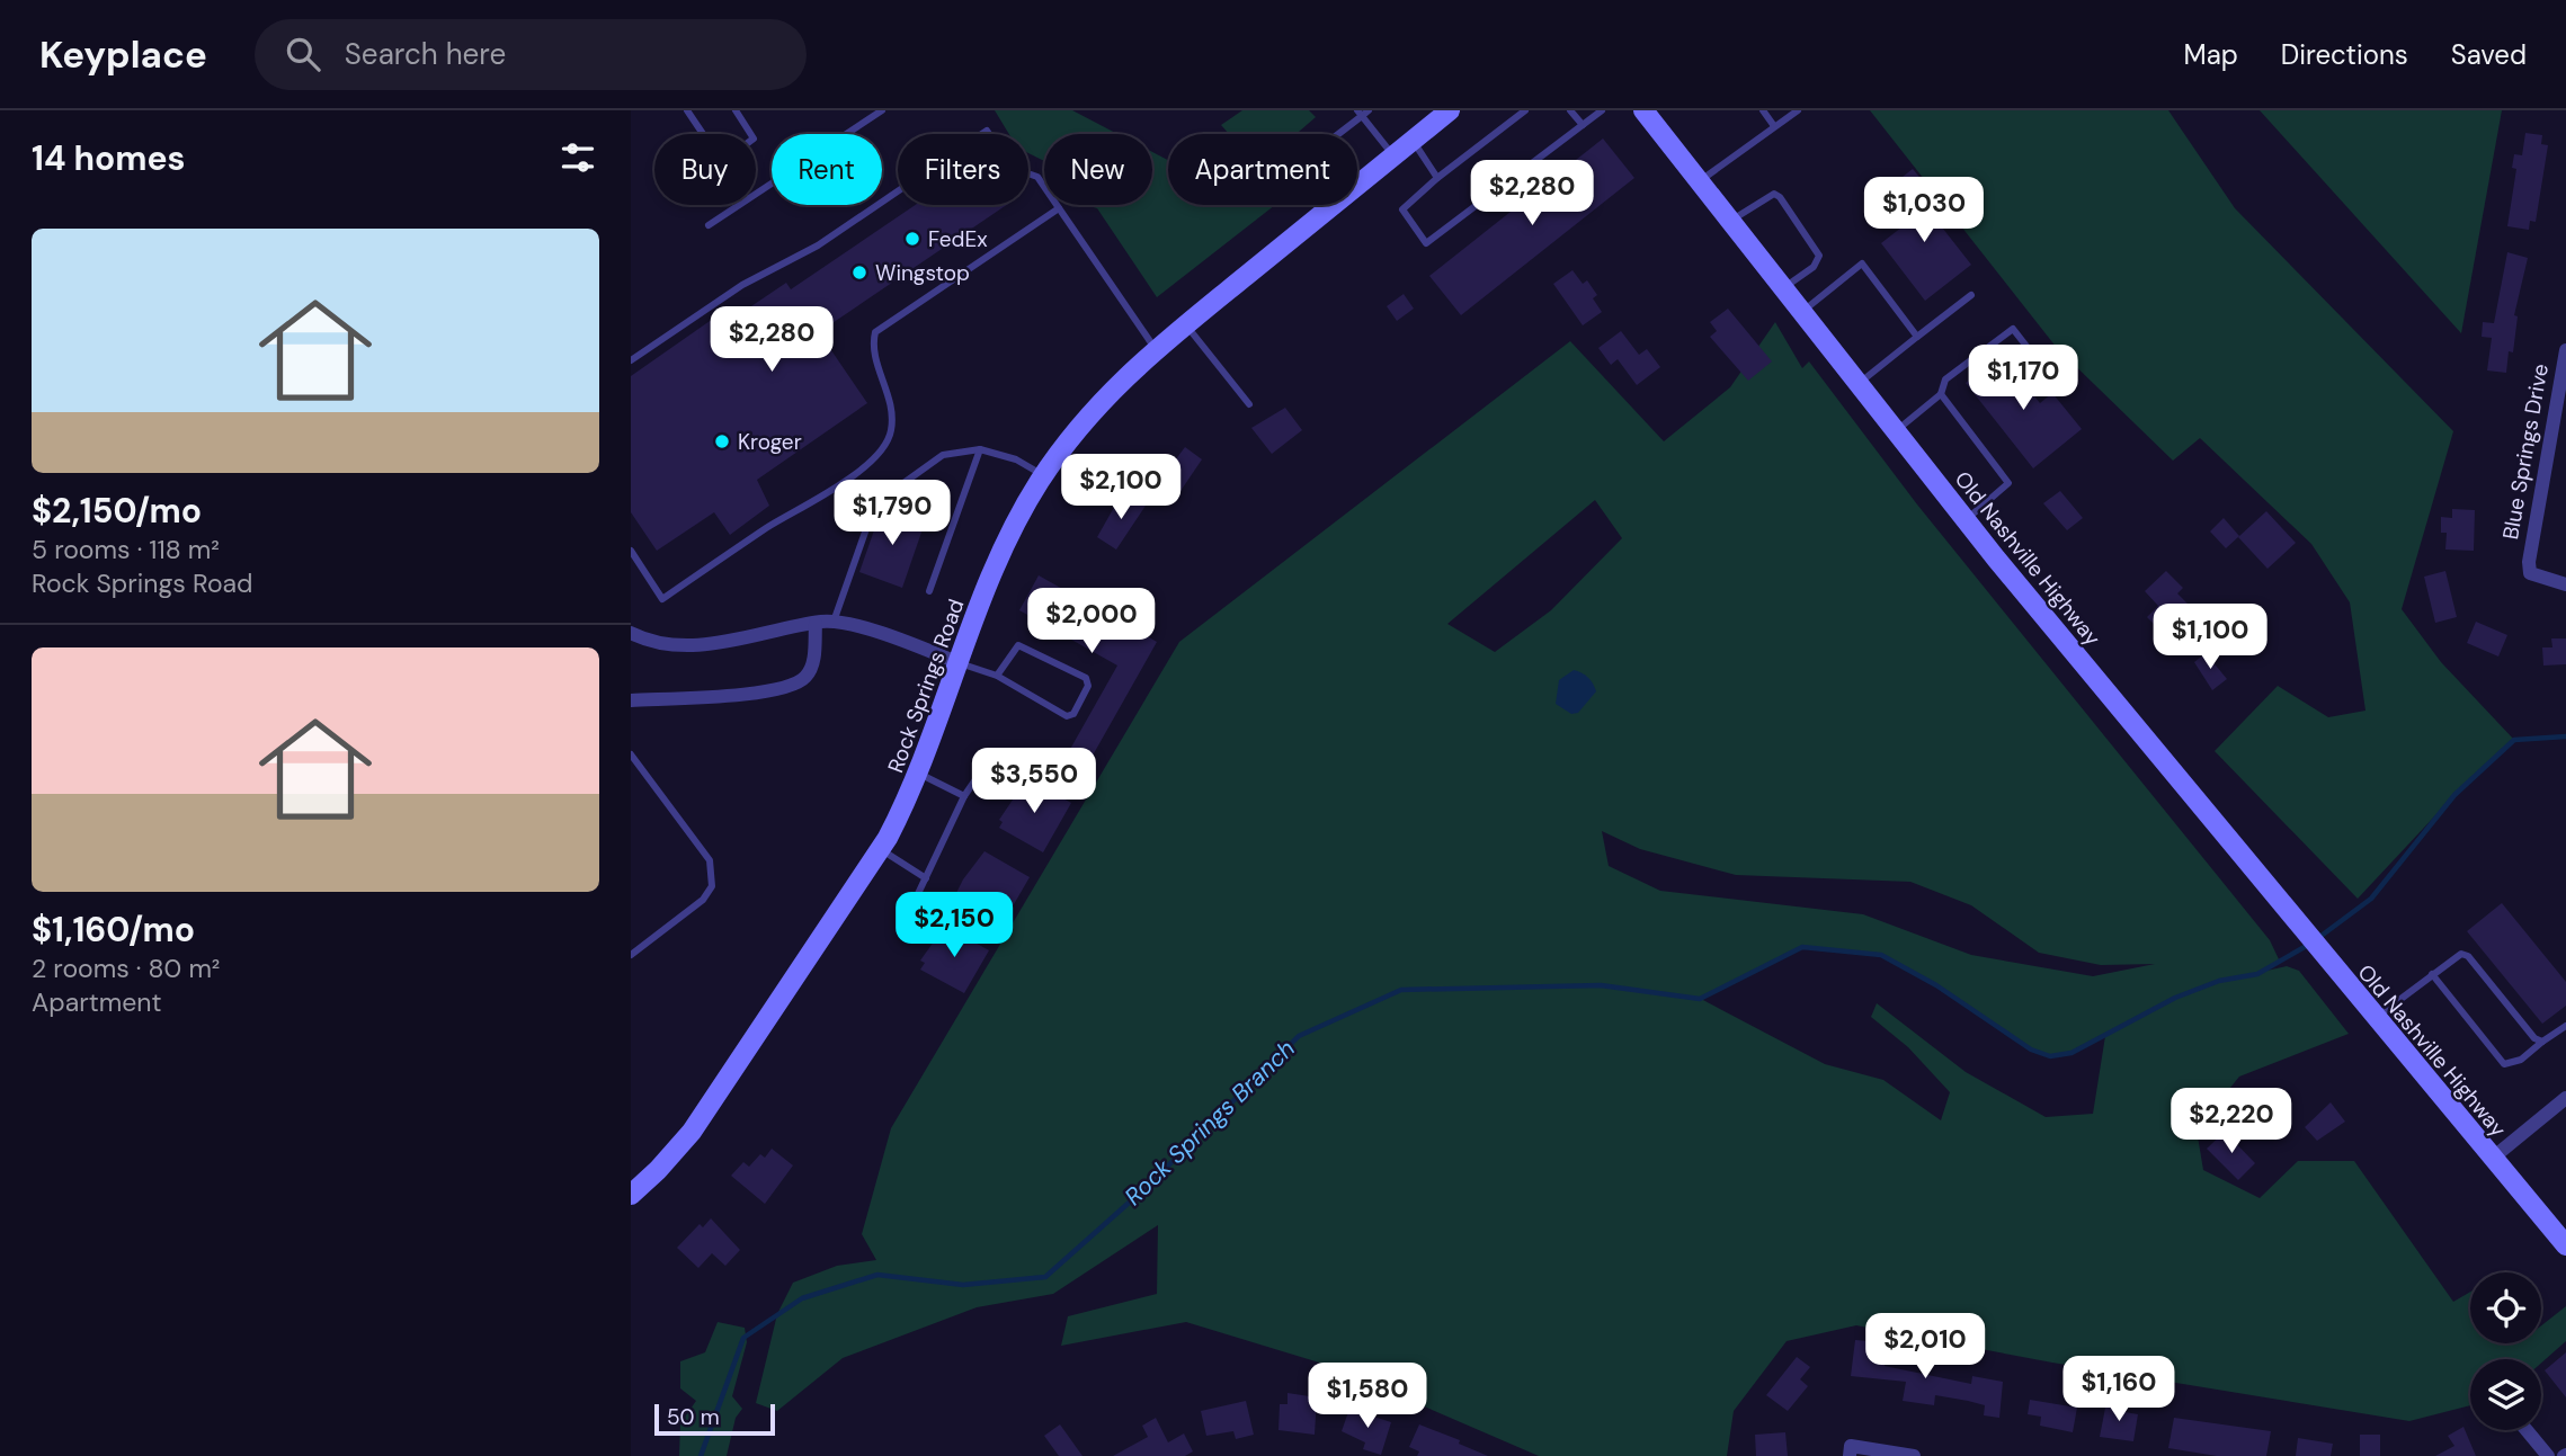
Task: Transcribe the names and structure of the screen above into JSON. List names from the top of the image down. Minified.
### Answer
{"streets":{"main road":["Old Nashville Highway","Rock Springs Road"],"street":["Blue Springs Drive"]},"water":["Rock Springs Branch"],"places":["FedEx","Wingstop","Kroger"],"scale_bar":"50 m","page":{"header":"Keyplace","search":"Search here","nav":["Map","Directions","Saved"],"heading":"14 homes","chip":["Buy","Rent","Filters","New","Apartment"],"price":["$2,280","$1,030","$2,280","$1,170","$2,100","$1,790","$2,000","$1,100","$3,550","$2,150","$2,220","$2,010","$1,160","$1,580"],"list":[{"name":"$2,150/mo","note":"5 rooms · 118 m² · Rock Springs Road"},{"name":"$1,160/mo","note":"2 rooms · 80 m² · Apartment"}],"scale":"50 m"}}
